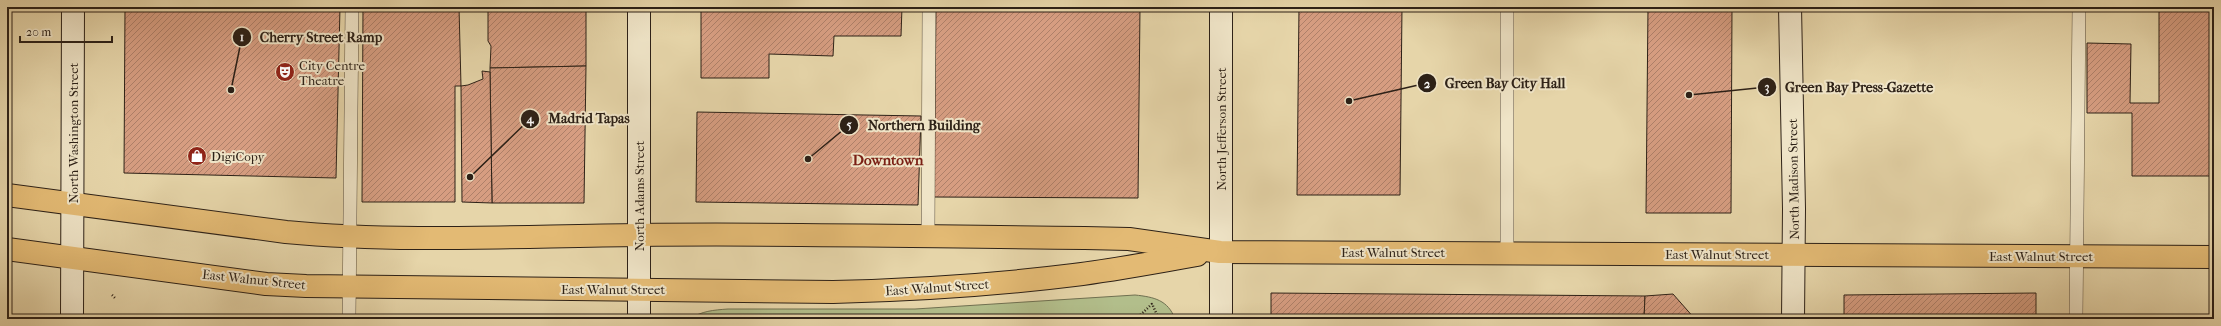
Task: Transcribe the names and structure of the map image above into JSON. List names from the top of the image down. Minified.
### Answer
{"streets":{"main road":["East Walnut Street"],"street":["North Jefferson Street","North Washington Street","North Madison Street","North Adams Street"]},"crossings":[["North Jefferson Street","East Walnut Street"],["North Washington Street","East Walnut Street"],["North Madison Street","East Walnut Street"],["North Adams Street","East Walnut Street"]],"districts":["Downtown"],"places":{"theatre":["City Centre Theatre"],"other":["Cherry Street Ramp","Green Bay Press-Gazette","Green Bay City Hall","Northern Building","Madrid Tapas"],"shop":["DigiCopy"]},"scale_bar":"20 m"}
